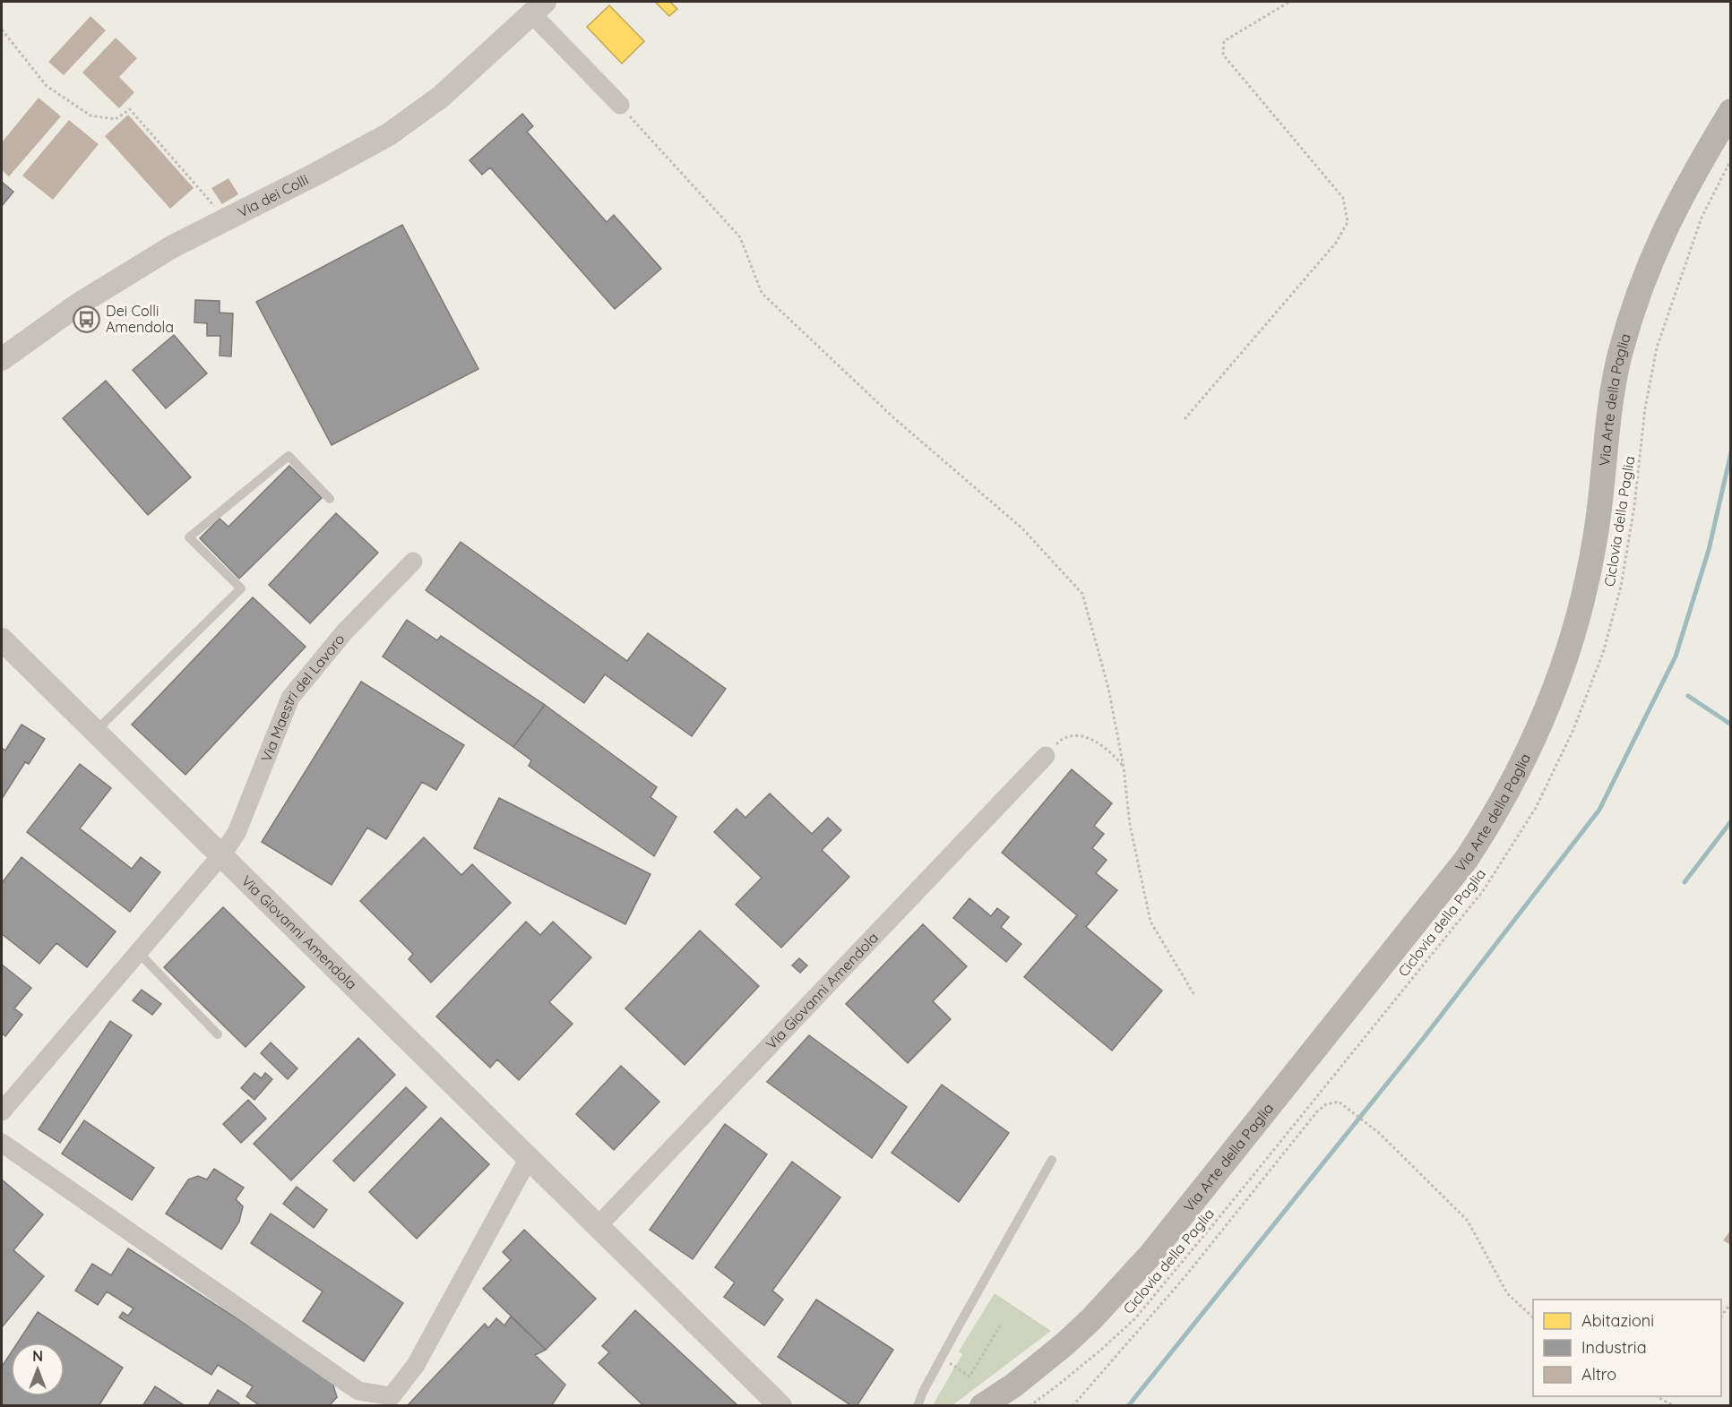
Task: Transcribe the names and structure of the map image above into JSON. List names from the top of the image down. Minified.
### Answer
{"streets":{"main road":["Via Arte della Paglia"],"street":["Via dei Colli","Via Maestri del Lavoro","Via Giovanni Amendola"],"path":["Ciclovia della Paglia"]},"crossings":[["Via Maestri del Lavoro","Via Giovanni Amendola"]],"places":{"bus stop":["Dei Colli Amendola"]},"legend":["Abitazioni","Industria","Altro"],"north":"top"}
